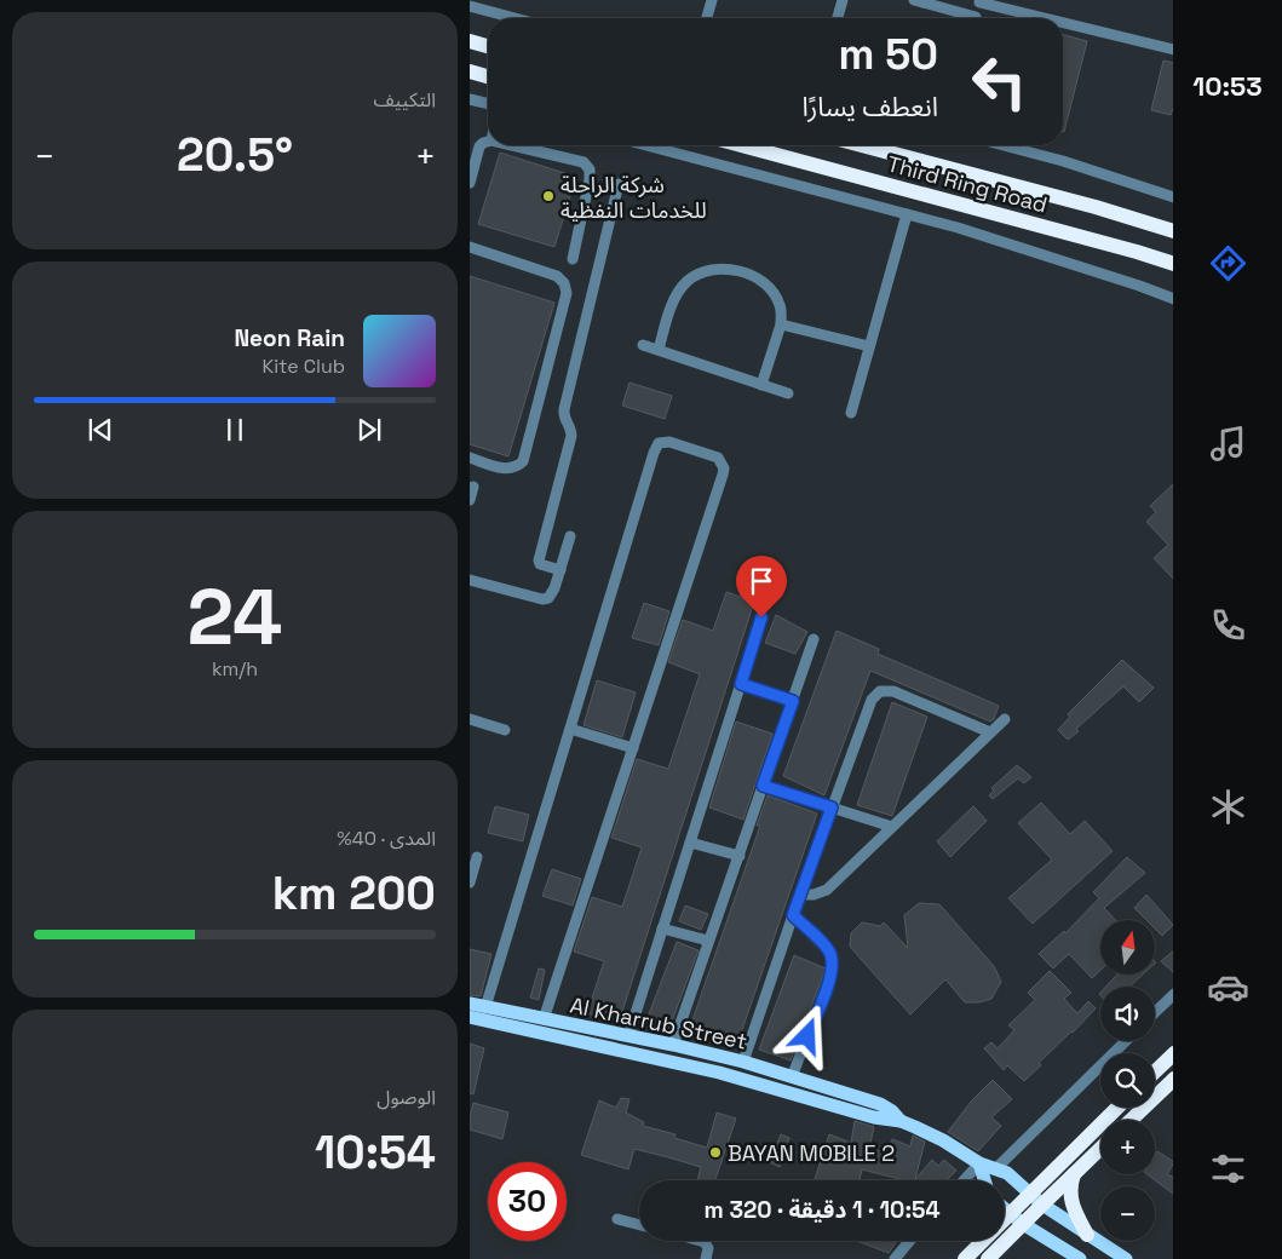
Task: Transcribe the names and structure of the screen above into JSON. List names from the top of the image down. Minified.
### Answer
{"streets":{"highway":["Third Ring Road"],"main road":["Al Kharrub Street"]},"places":["شركة الراحلة للخدمات النفظية","BAYAN MOBILE 2"],"north":"top","page":{"tabs":"10:53","tile":["التكييف",["24","km/h"],["المدى · 40%","200 km"],["الوصول","10:54"]],"turn":["50 m","انعطف يسارًا"],"heat":["−","20.5°","+"],"song":["Neon Rain","Kite Club"],"map_buttons":["+","−"],"limit":"30","trip":"10:54 · 1 دقيقة · 320 m"}}
